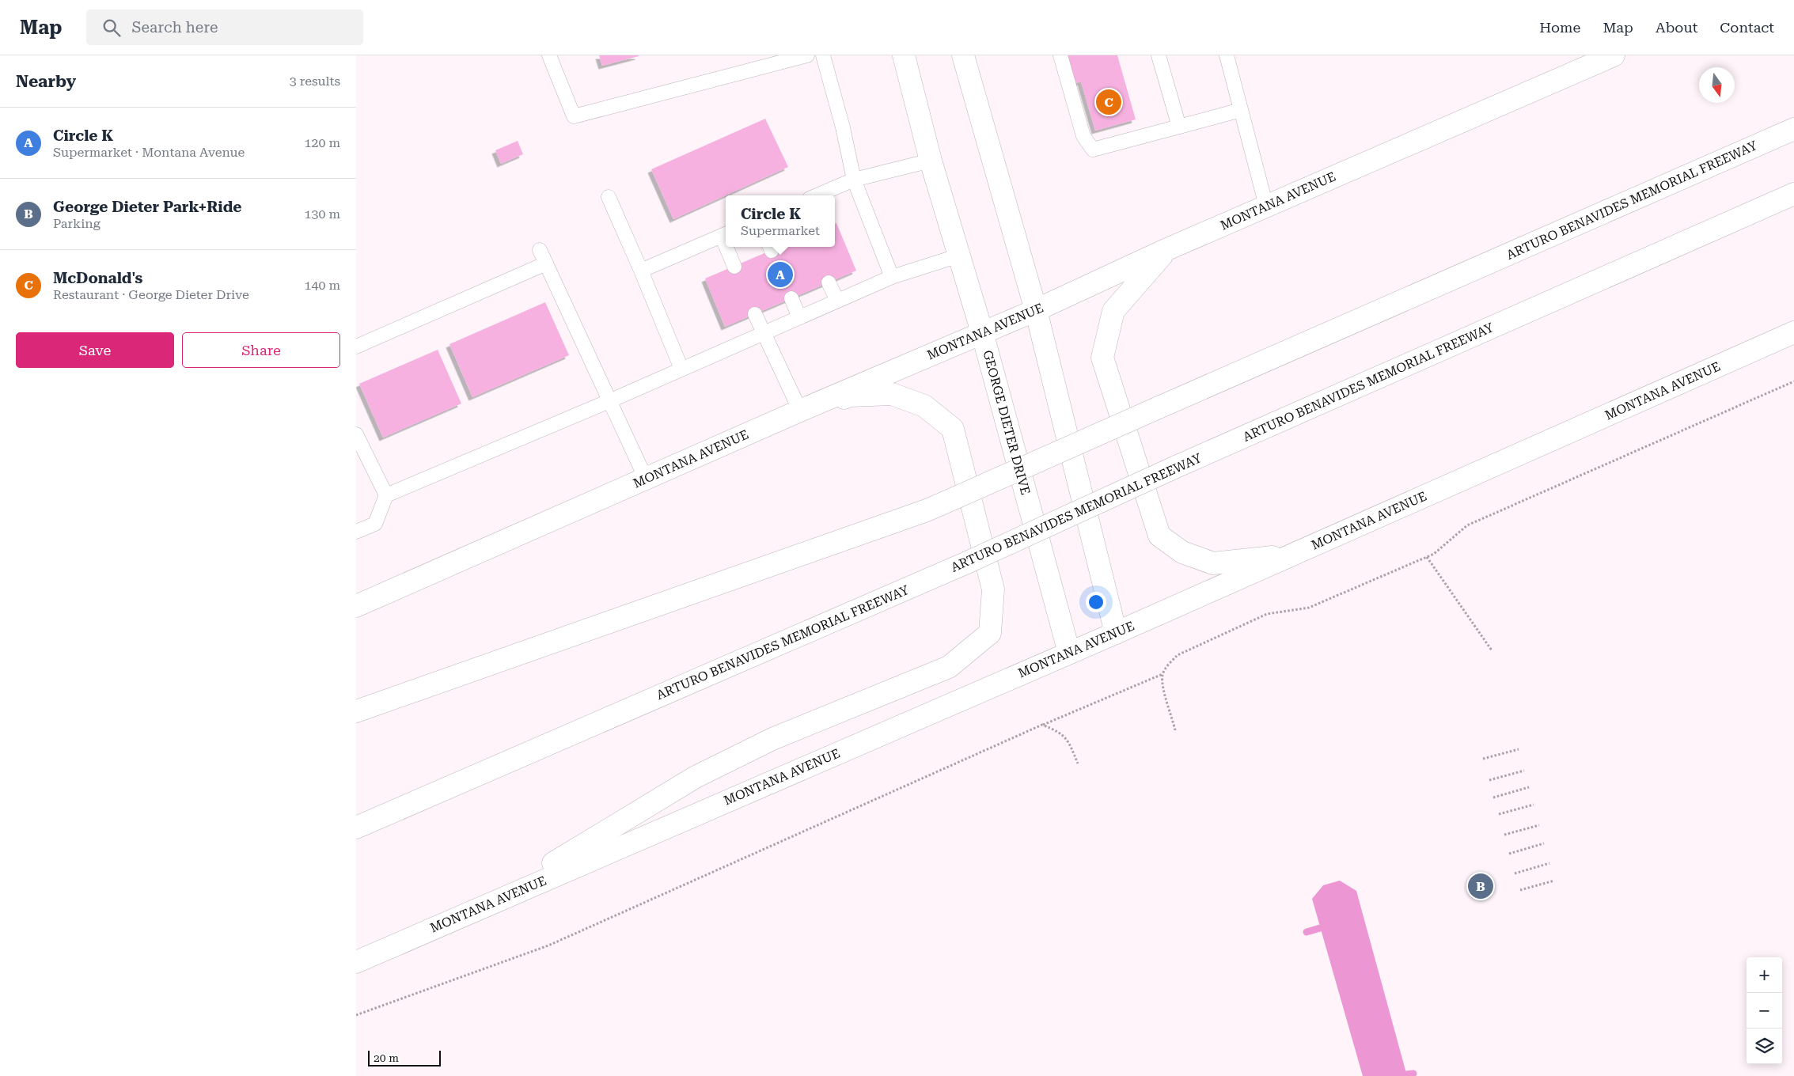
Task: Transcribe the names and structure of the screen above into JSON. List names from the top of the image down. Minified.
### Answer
{"streets":{"main road":["ARTURO BENAVIDES MEMORIAL FREEWAY","MONTANA AVENUE","GEORGE DIETER DRIVE"]},"crossings":[["MONTANA AVENUE","GEORGE DIETER DRIVE"]],"scale_bar":"20 m","north":"bottom","page":{"header":"Map","search":"Search here","nav":["Home","Map","About","Contact"],"heading":["Nearby","3 results"],"pins":["C","A","B"],"list":[{"mark":"A","name":"Circle K","note":"Supermarket · Montana Avenue","value":"120 m"},{"mark":"B","name":"George Dieter Park+Ride","note":"Parking","value":"130 m"},{"mark":"C","name":"McDonald's","note":"Restaurant · George Dieter Drive","value":"140 m"}],"popup":["Circle K","Supermarket"],"buttons":["Save","Share"],"map_buttons":["+","−"],"scale":"20 m"}}
